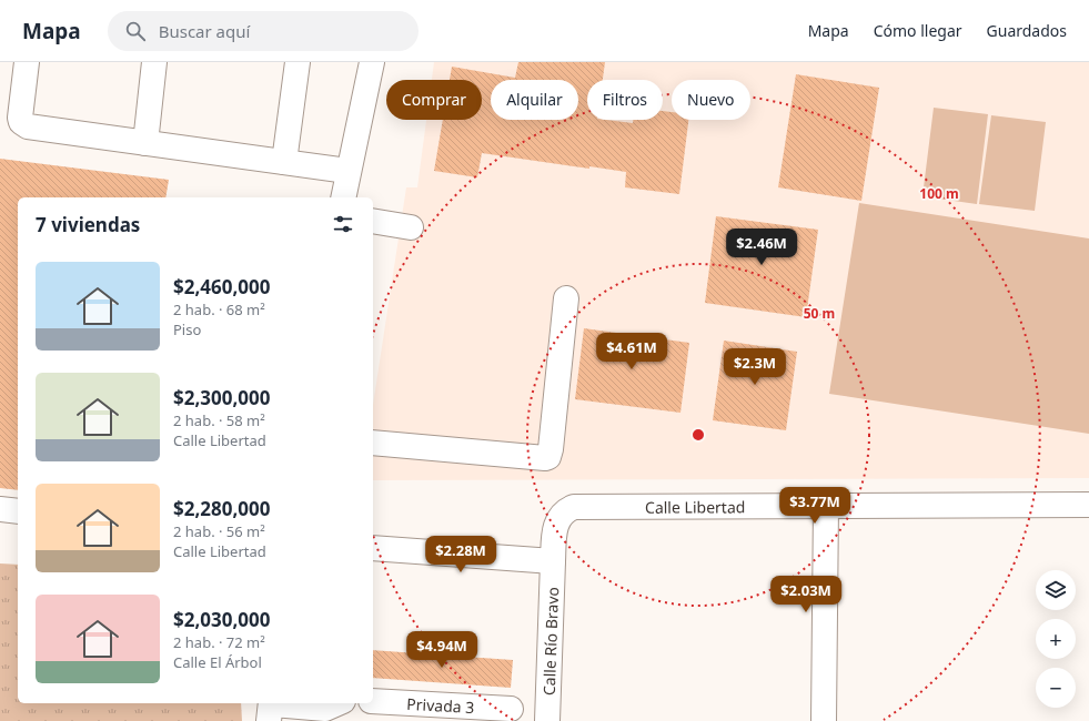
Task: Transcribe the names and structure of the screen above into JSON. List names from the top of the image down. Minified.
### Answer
{"streets":{"main road":["Calle Libertad","Calle Río Bravo","Privada 3"]},"crossings":[["Calle Libertad","Calle Río Bravo"]],"page":{"header":"Mapa","search":"Buscar aquí","nav":["Mapa","Cómo llegar","Guardados"],"chip":["Comprar","Alquilar","Filtros","Nuevo"],"heading":"7 viviendas","price":["$2.46M","$4.61M","$2.3M","$3.77M","$2.28M","$2.03M","$4.94M"],"list":[{"name":"$2,460,000","note":"2 hab. · 68 m² · Piso"},{"name":"$2,300,000","note":"2 hab. · 58 m² · Calle Libertad"},{"name":"$2,280,000","note":"2 hab. · 56 m² · Calle Libertad"},{"name":"$2,030,000","note":"2 hab. · 72 m² · Calle El Árbol"}],"map_buttons":["+","−"]},"rings":["100 m","50 m"]}
